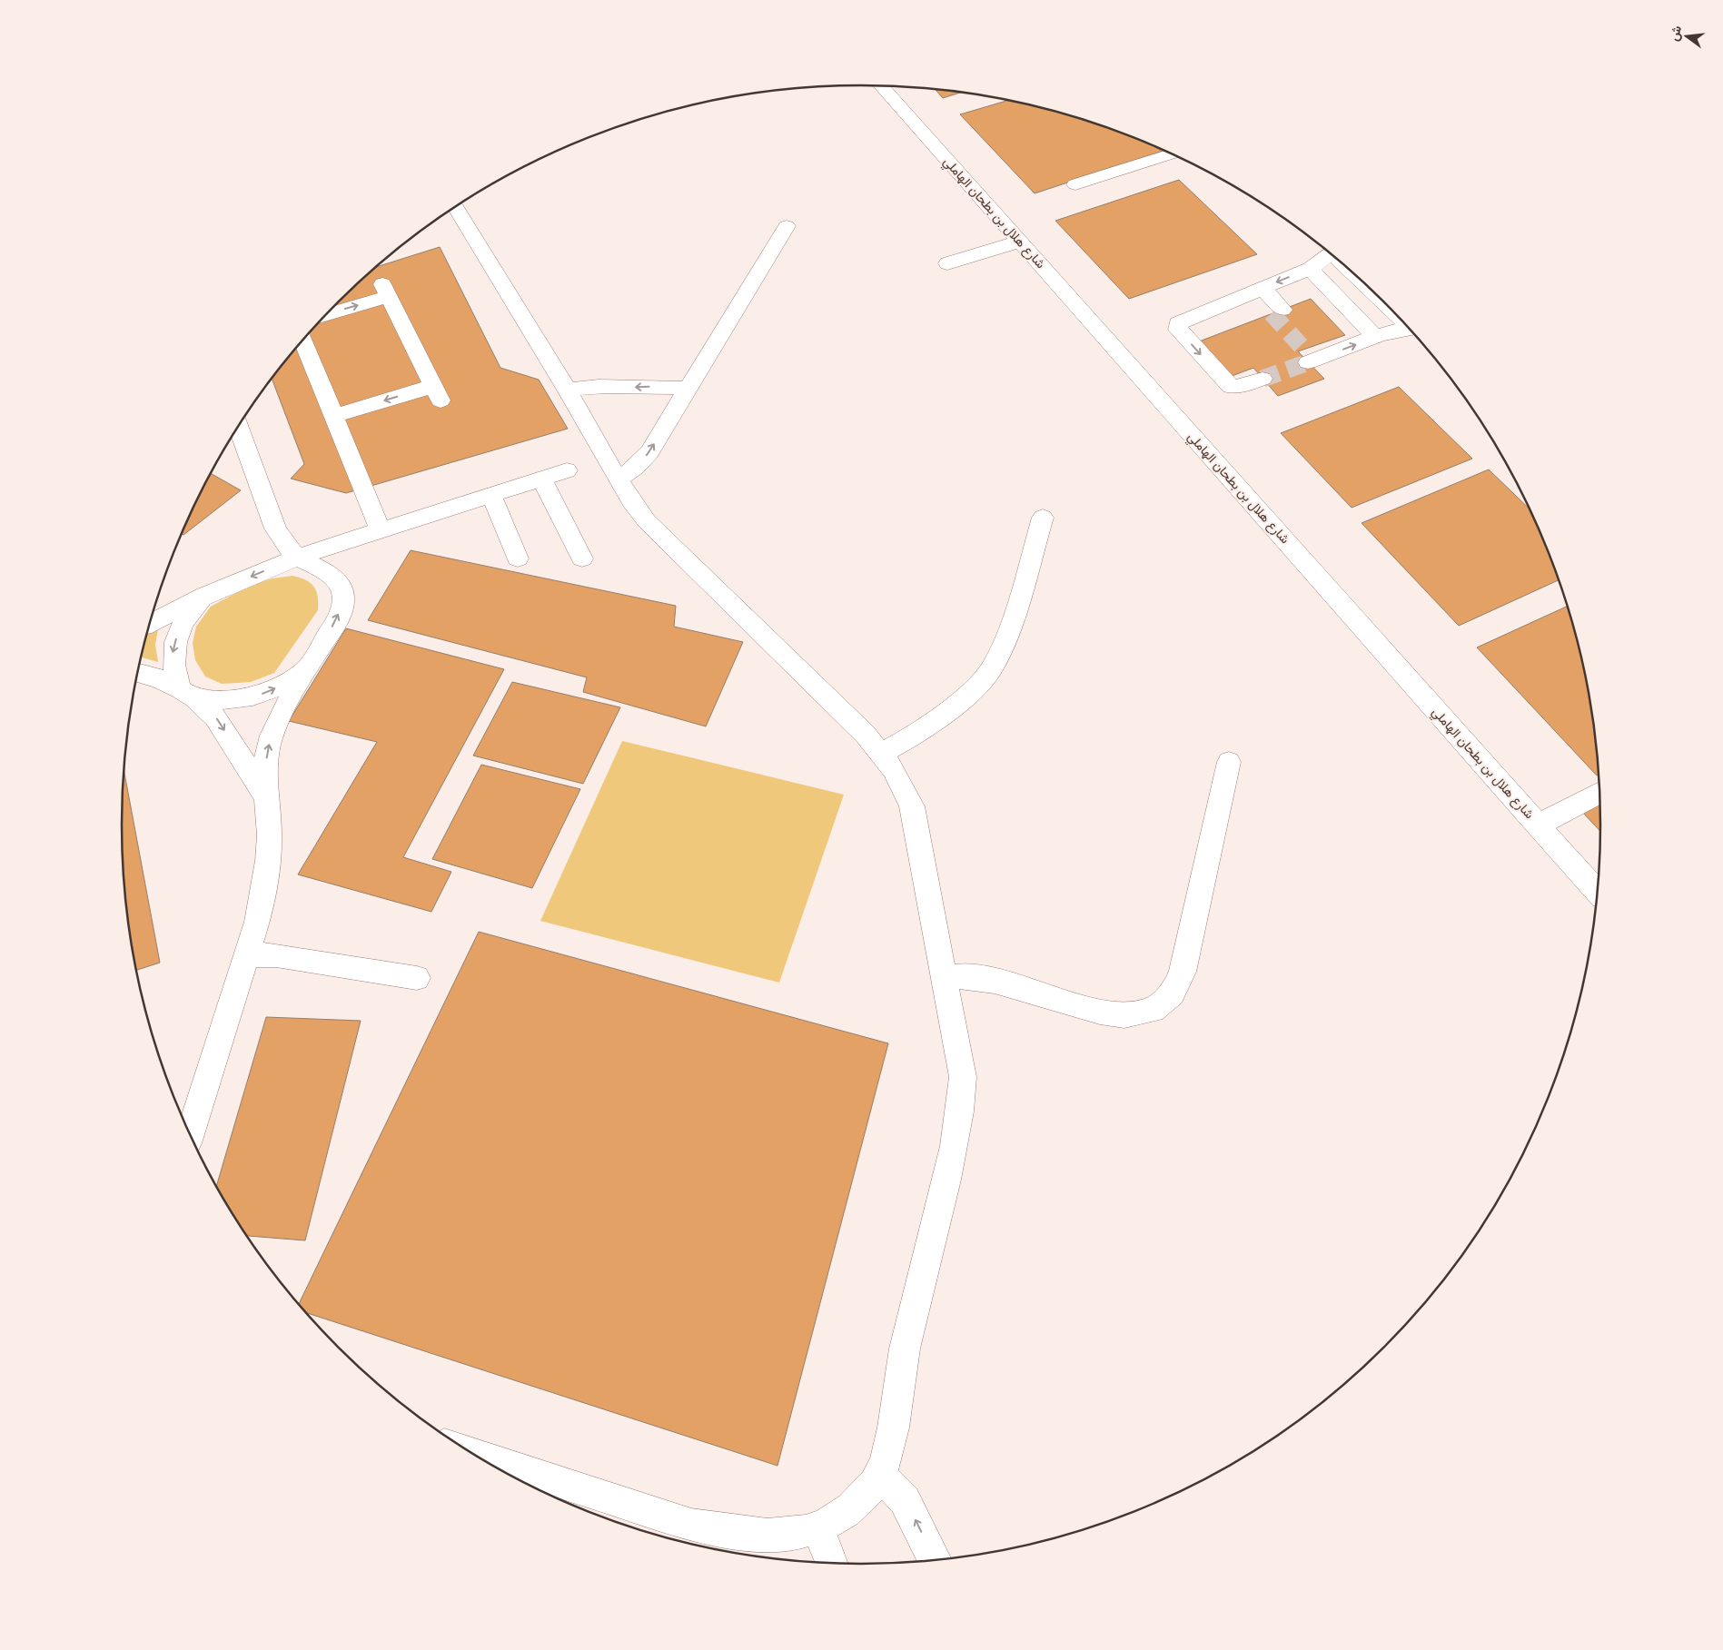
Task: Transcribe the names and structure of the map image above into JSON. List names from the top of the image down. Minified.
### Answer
{"streets":{"street":["شارع هلال بن بطحان الهاملي"]},"north":"left"}
